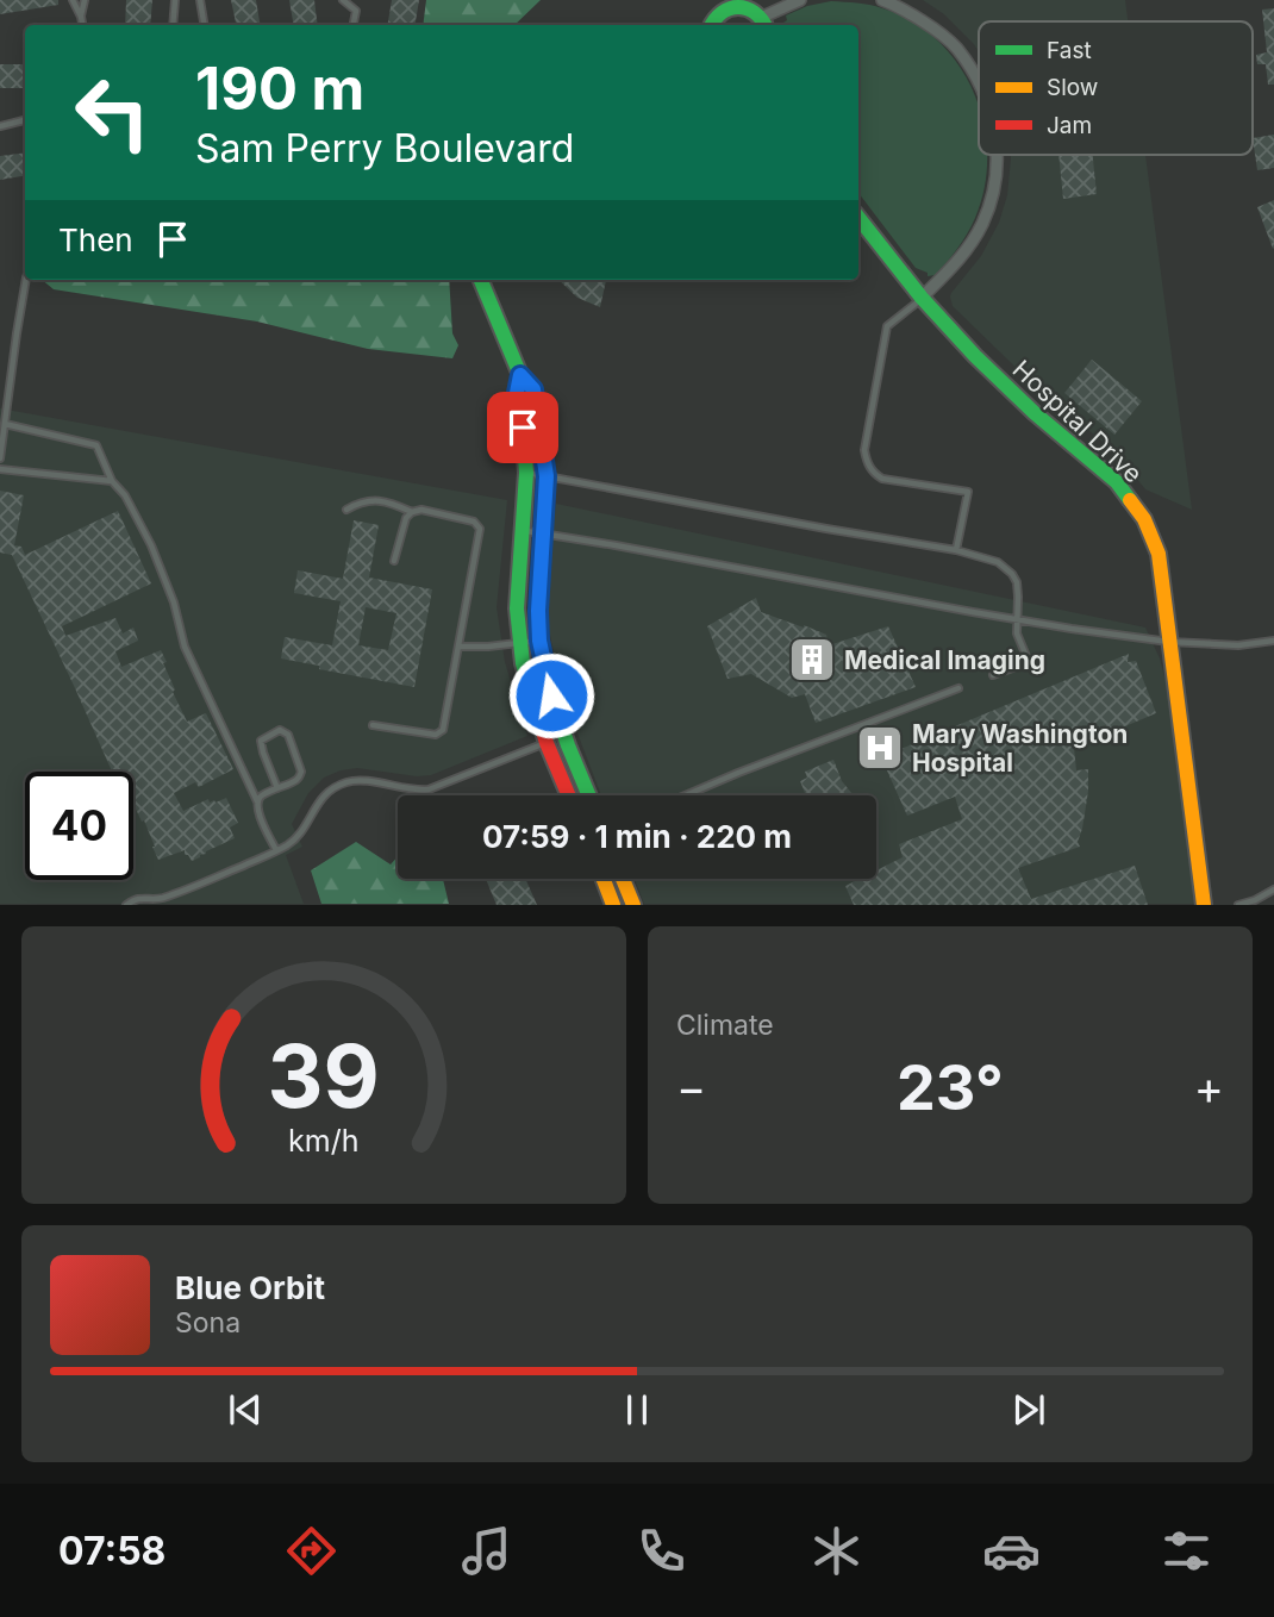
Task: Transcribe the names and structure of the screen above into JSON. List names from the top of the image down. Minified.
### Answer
{"streets":{"street":["Hospital Drive"]},"places":{"building":["Medical Imaging"],"hospital":["Mary Washington Hospital"]},"legend":["Fast","Slow","Jam"],"page":{"turn":["190 m","Sam Perry Boulevard"],"then":"Then","limit":"40","trip":"07:59 · 1 min · 220 m","tile":"Climate","heat":["−","23°","+"],"song":["Blue Orbit","Sona"],"tabs":"07:58","gauge":["39","km/h"]}}
